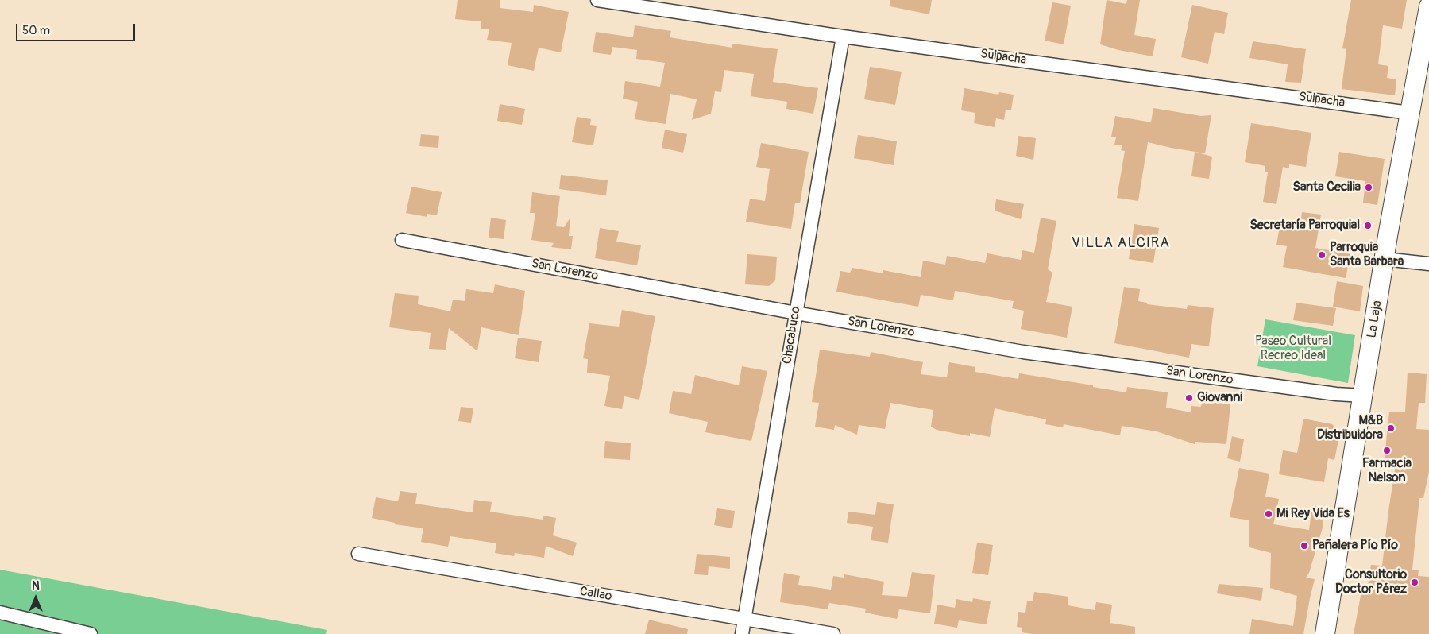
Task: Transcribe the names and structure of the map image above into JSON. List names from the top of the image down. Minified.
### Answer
{"streets":{"main road":["La Laja"],"street":["Suipacha","San Lorenzo","Chacabuco","Callao"]},"crossings":[["Suipacha","La Laja"],["Suipacha","Chacabuco"],["San Lorenzo","La Laja"],["San Lorenzo","Chacabuco"],["Chacabuco","Callao"]],"districts":["VILLA ALCIRA"],"parks":["Paseo Cultural Recreo Ideal"],"places":["Santa Cecilia","Secretaría Parroquial","Parroquia Santa Barbara","Giovanni","M&B Distribuidora","Farmacia Nelson","Mi Rey Vida Es","Pañalera Pío Pío","Consultorio Doctor Pérez"],"scale_bar":"50 m","north":"top"}
